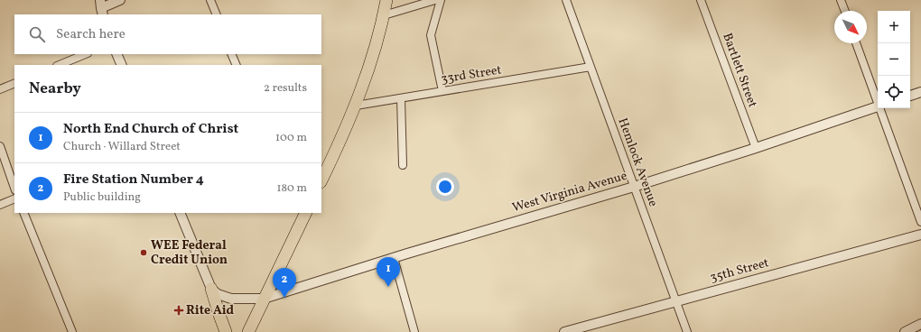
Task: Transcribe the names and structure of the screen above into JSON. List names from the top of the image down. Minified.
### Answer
{"streets":{"street":["Bartlett Street","33rd Street","Hemlock Avenue","West Virginia Avenue","35th Street"]},"crossings":[["Bartlett Street","West Virginia Avenue"],["33rd Street","Hemlock Avenue"],["Hemlock Avenue","West Virginia Avenue"],["Hemlock Avenue","35th Street"]],"places":{"other":["WEE Federal Credit Union"],"health":["Rite Aid"]},"north":"bottom right","page":{"map_buttons":["+","−"],"search":"Search here","heading":["Nearby","2 results"],"list":[{"mark":"1","name":"North End Church of Christ","note":"Church · Willard Street","value":"100 m"},{"mark":"2","name":"Fire Station Number 4","note":"Public building","value":"180 m"}],"pins":["1","2"]}}
